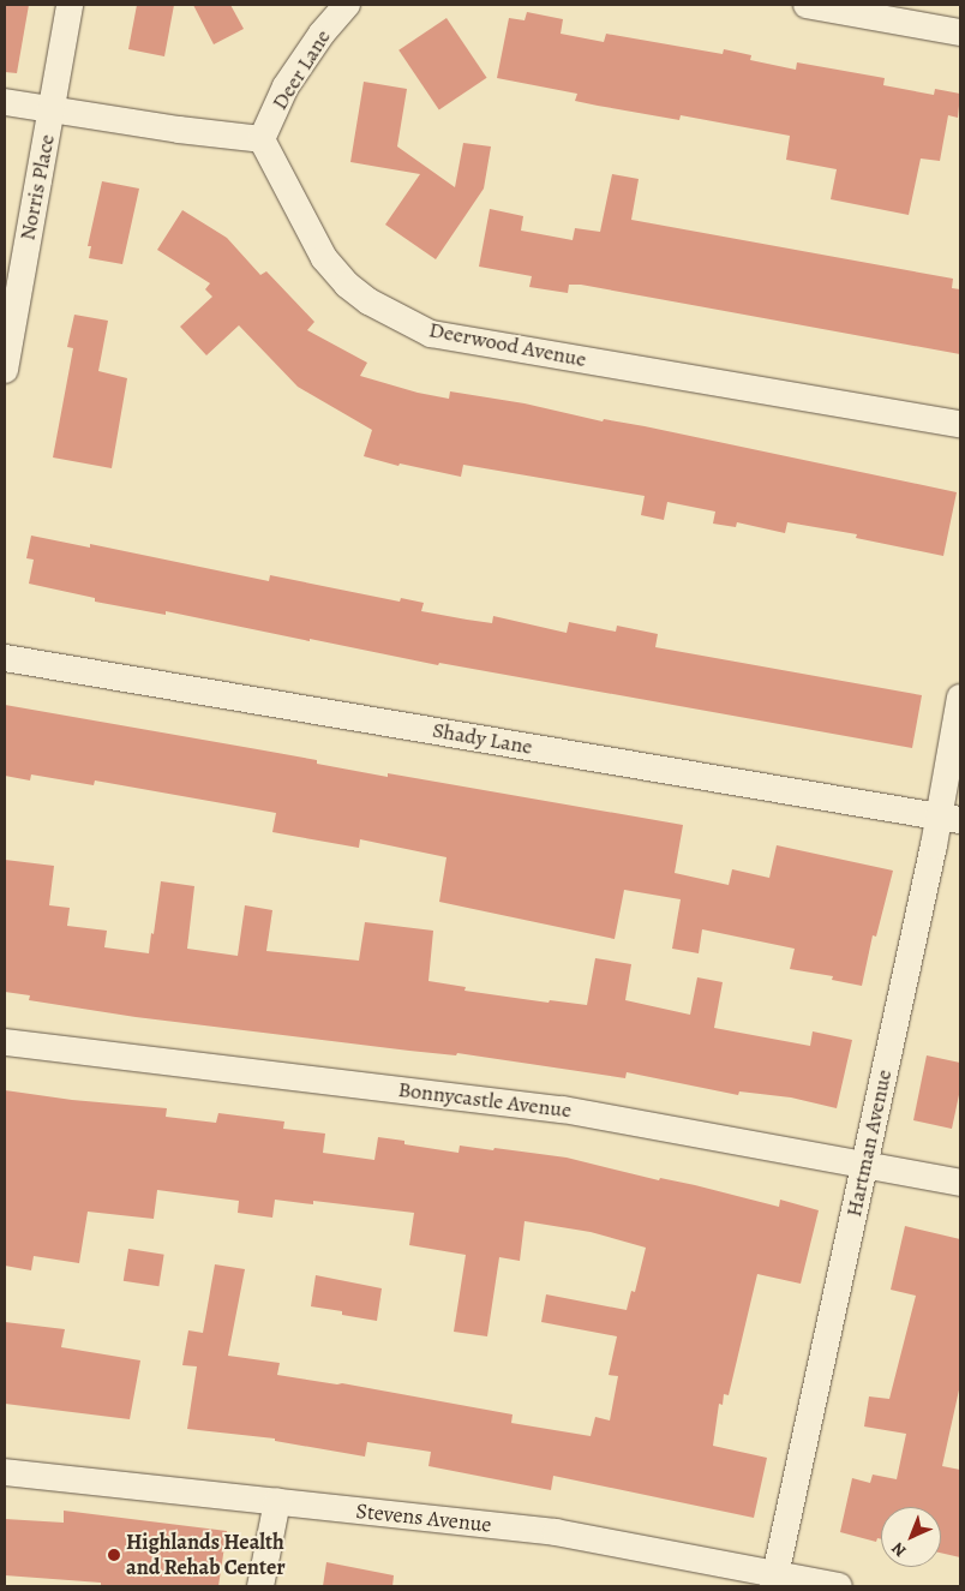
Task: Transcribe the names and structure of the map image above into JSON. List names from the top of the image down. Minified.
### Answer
{"streets":{"street":["Deer Lane","Norris Place","Deerwood Avenue","Shady Lane","Bonnycastle Avenue","Hartman Avenue","Stevens Avenue"]},"crossings":[["Deer Lane","Deerwood Avenue"],["Shady Lane","Hartman Avenue"],["Bonnycastle Avenue","Hartman Avenue"],["Hartman Avenue","Stevens Avenue"]],"places":["Highlands Health and Rehab Center"],"north":"bottom left"}
